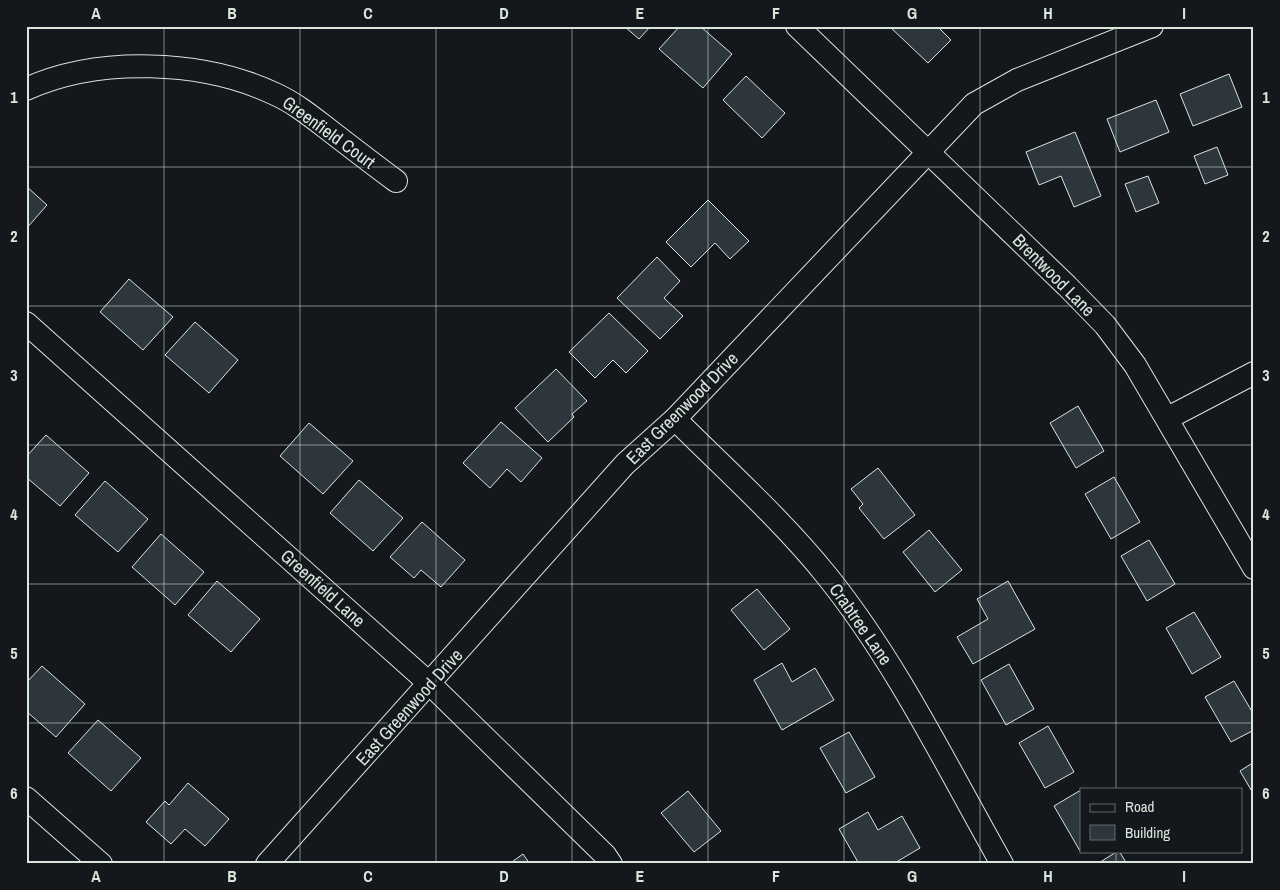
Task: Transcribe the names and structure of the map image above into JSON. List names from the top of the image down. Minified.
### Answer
{"streets":{"street":["Greenfield Court","Brentwood Lane","East Greenwood Drive","Greenfield Lane","Crabtree Lane"]},"crossings":[["Brentwood Lane","East Greenwood Drive"],["East Greenwood Drive","Greenfield Lane"],["East Greenwood Drive","Crabtree Lane"]],"legend":["Road","Building"],"grid":{"columns":["A","B","C","D","E","F","G","H","I"],"rows":["1","2","3","4","5","6"]}}
